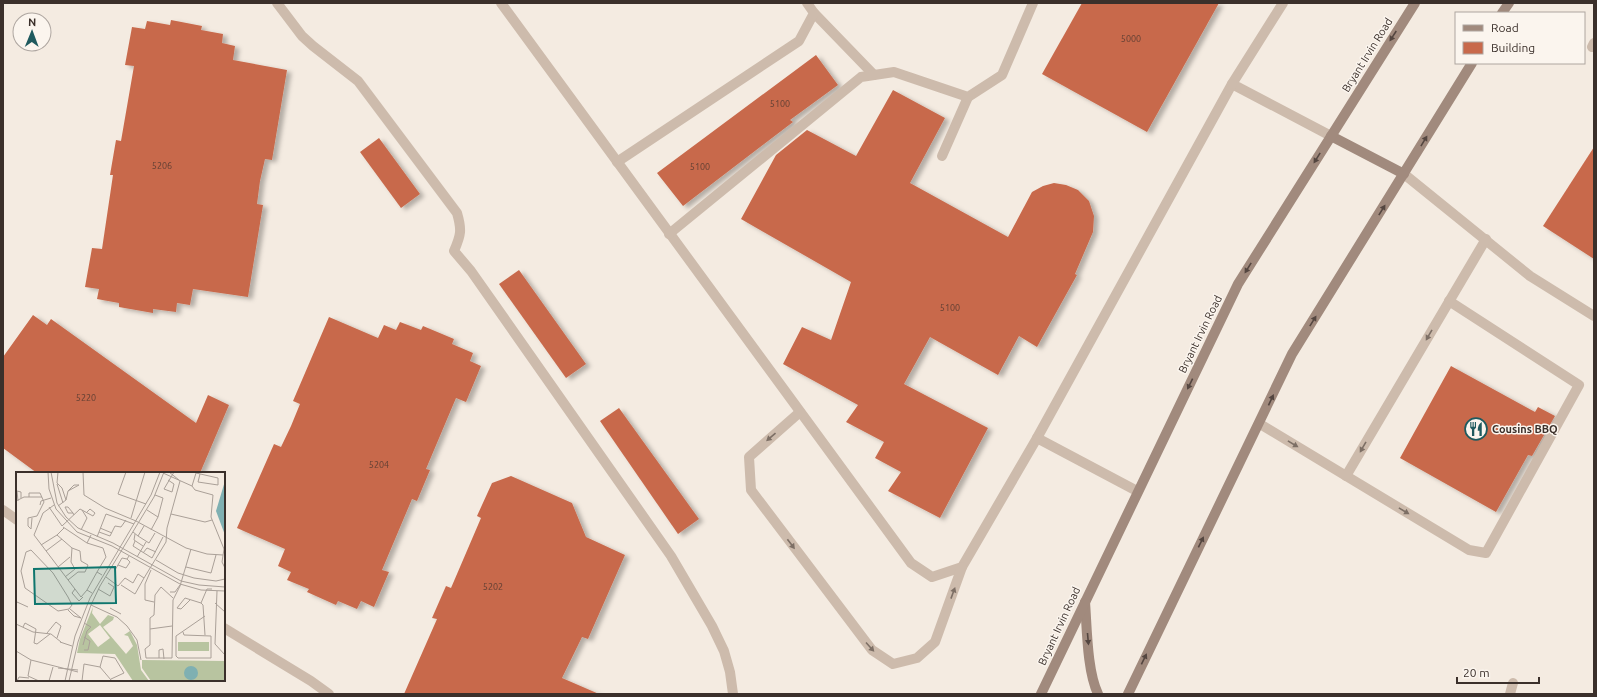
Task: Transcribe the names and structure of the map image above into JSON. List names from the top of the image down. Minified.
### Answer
{"streets":{"main road":["Bryant Irvin Road"]},"places":{"restaurant":["Cousins BBQ"]},"house_numbers":["5000","5100","5206","5100","5100","5220","5204","5202"],"legend":["Road","Building"],"scale_bar":"20 m","north":"top"}
